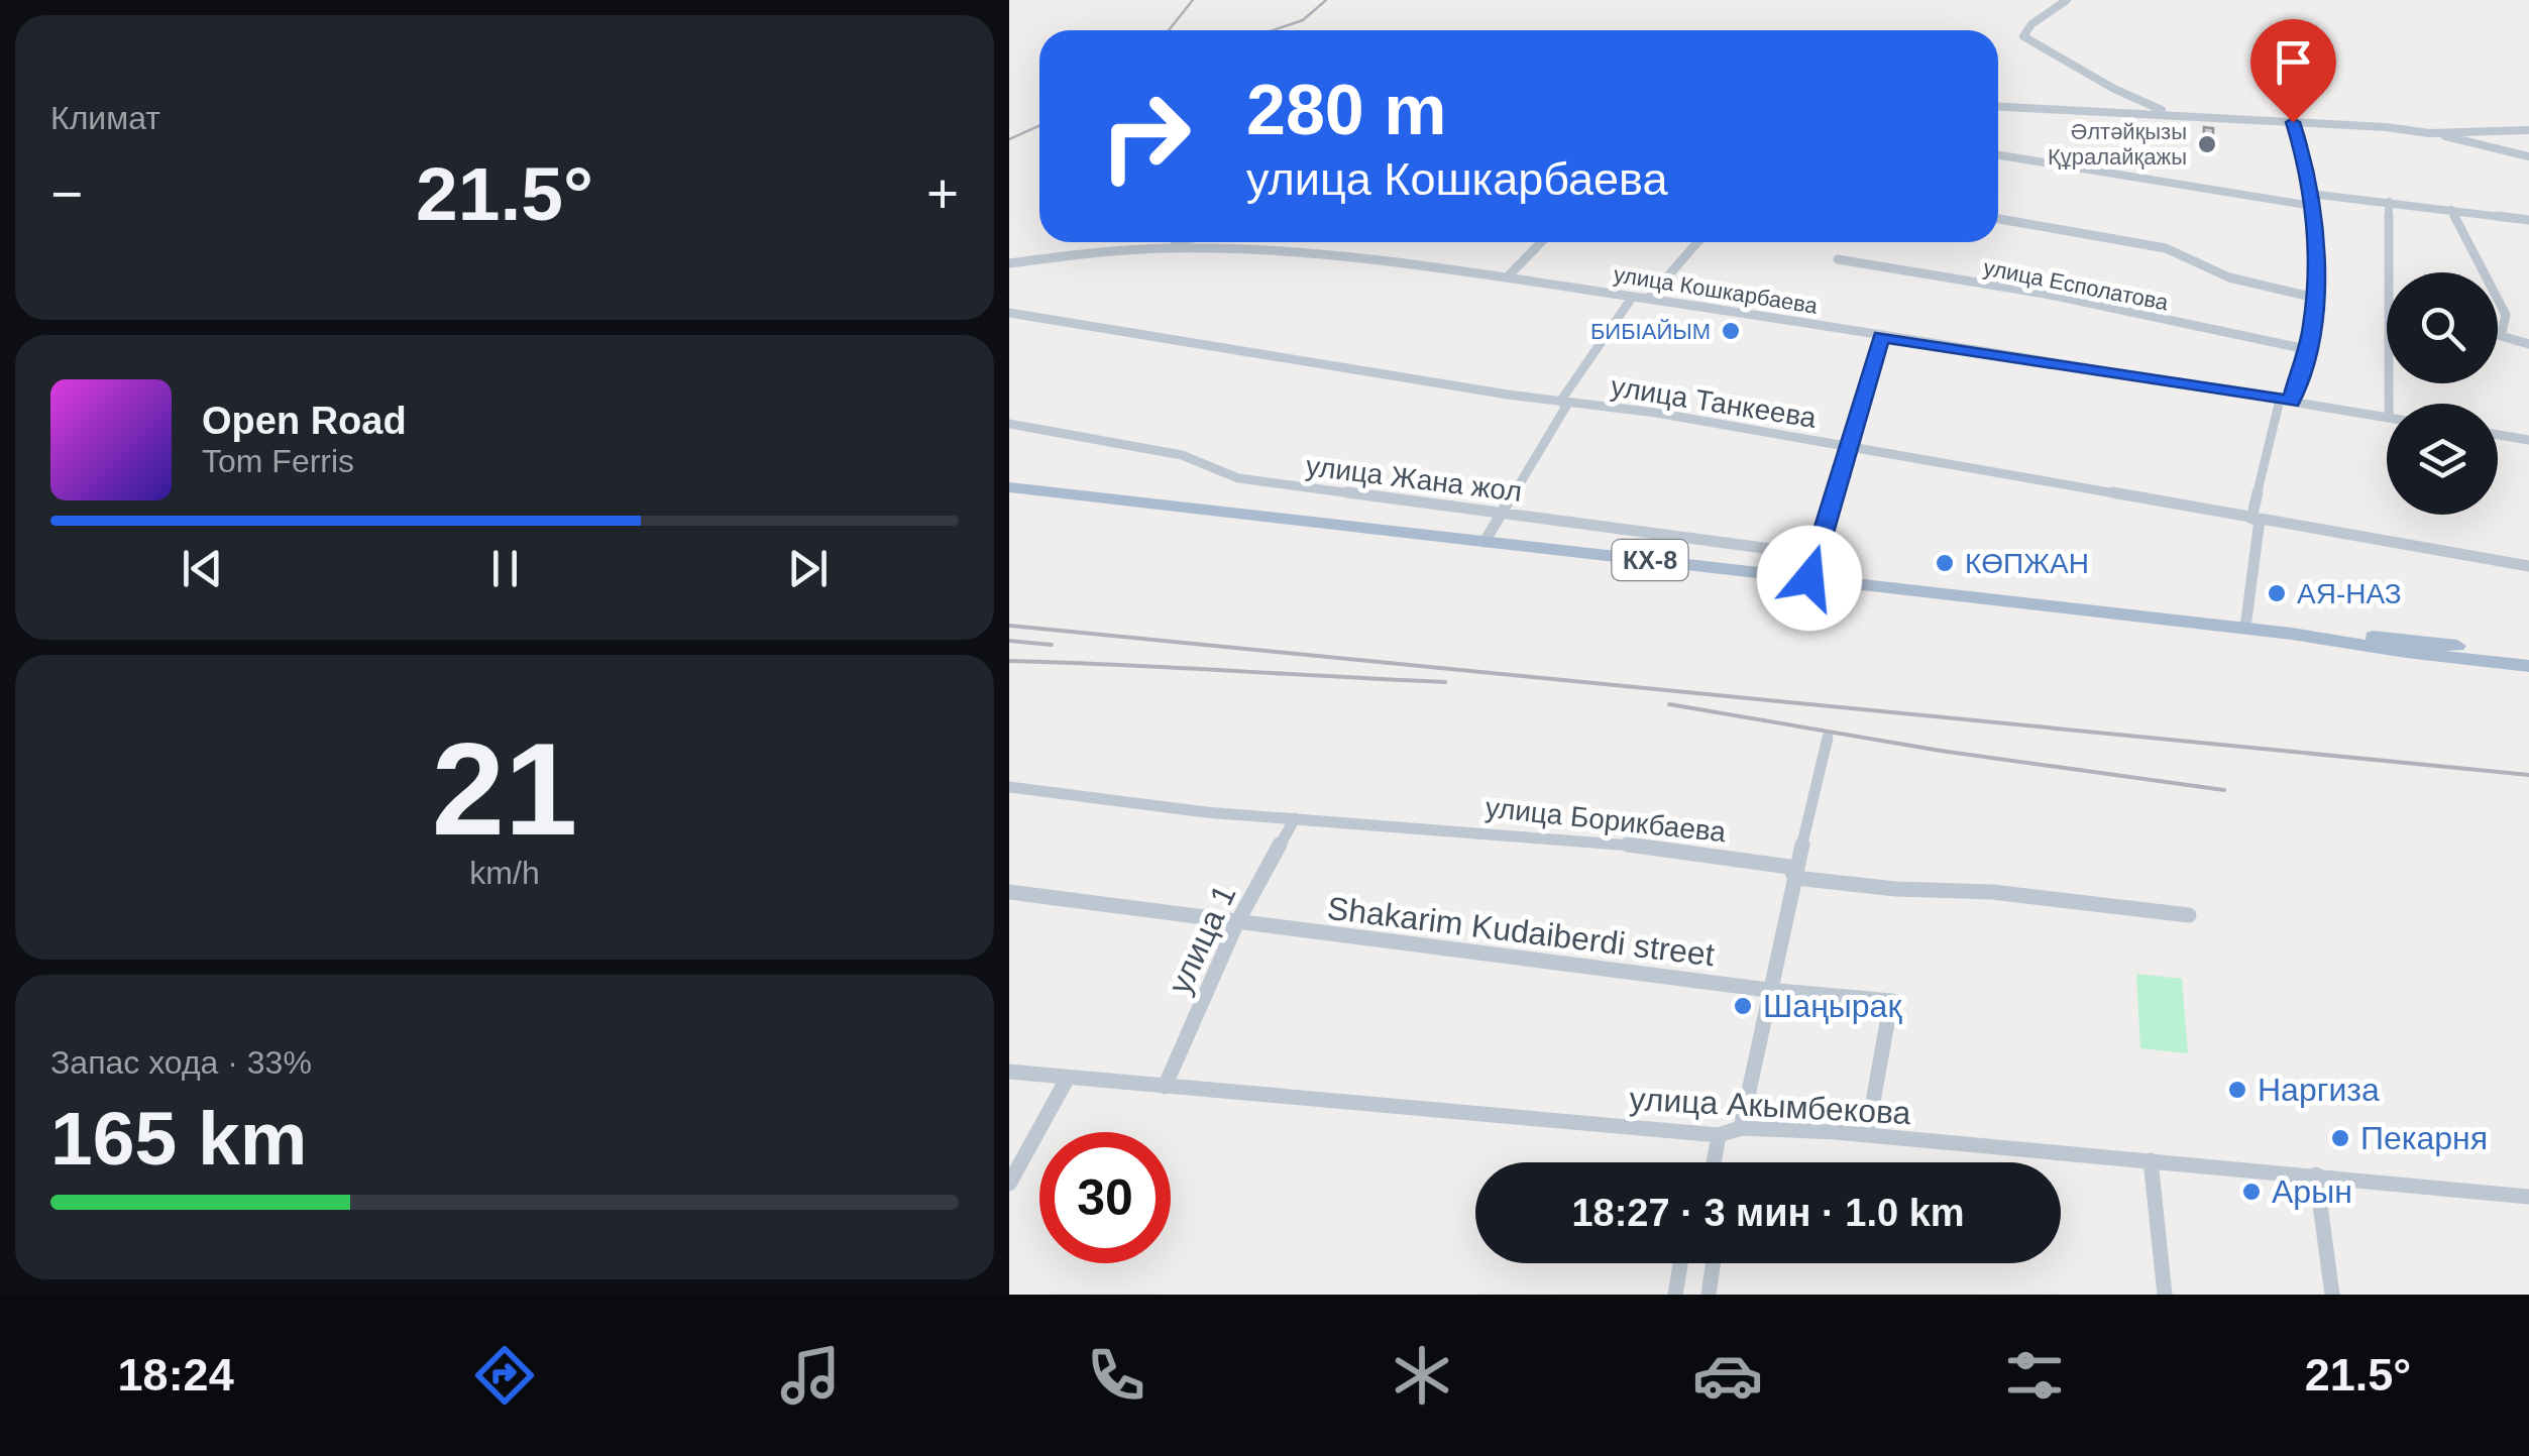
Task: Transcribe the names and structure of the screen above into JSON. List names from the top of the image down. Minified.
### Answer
{"streets":{"main road":["КХ-8"],"street":["улица Есполатова","улица Кошкарбаева","улица Танкеева","улица Жана жол","улица Борикбаева","Shakarim Kudaiberdi street","улица 1","улица Акымбекова"]},"crossings":[["улица Борикбаева","улица 1"],["Shakarim Kudaiberdi street","улица 1"],["Shakarim Kudaiberdi street","улица Акымбекова"],["улица 1","улица Акымбекова"]],"places":["Әлтәйқызы Құралайқажы","БИБІАЙЫМ","КӨПЖАН","АЯ-НАЗ","Шаңырақ","Наргиза","Пекарня","Арын"],"page":{"tile":["Климат",["21","km/h"],["Запас хода · 33%","165 km"]],"turn":["280 m","улица Кошкарбаева"],"heat":["−","21.5°","+"],"song":["Open Road","Tom Ferris"],"limit":"30","trip":"18:27 · 3 мин · 1.0 km","tabs":["18:24","21.5°"]}}
